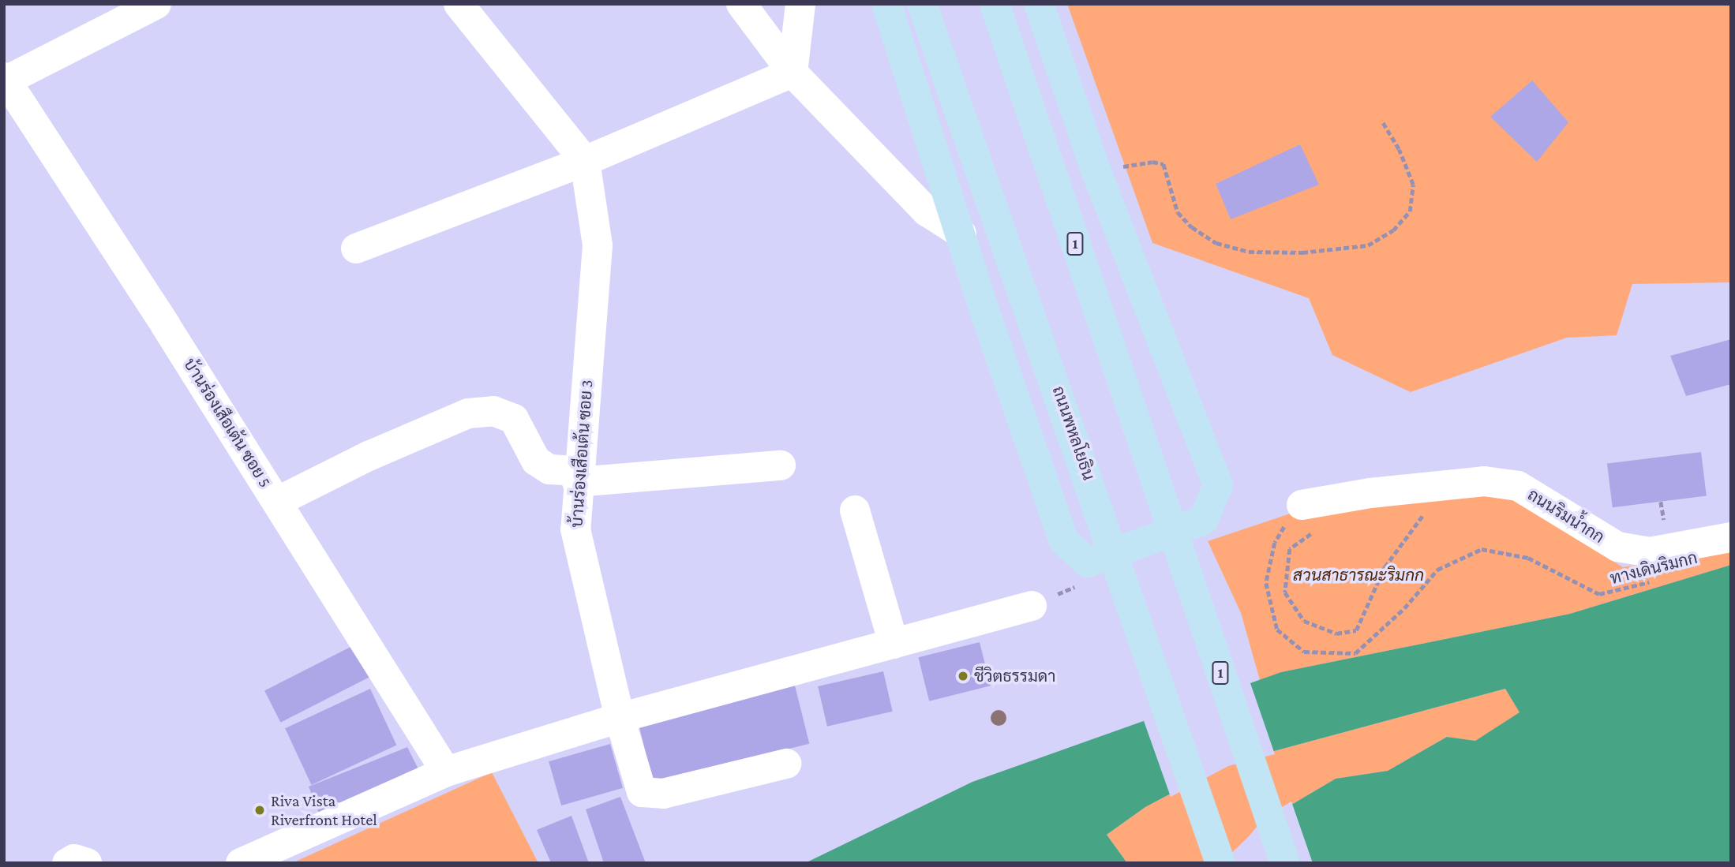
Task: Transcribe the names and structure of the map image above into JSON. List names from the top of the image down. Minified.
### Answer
{"streets":{"main road":["1","ถนนพหลโยธิน"],"street":["บ้านร่องเสือเต้น ซอย 5","บ้านร่องเสือเต้น ซอย 3","ถนนริมน้ำกก"],"path":["ทางเดินริมกก"]},"crossings":[["ถนนริมน้ำกก","ทางเดินริมกก"]],"parks":["สวนสาธารณะริมกก"],"places":["ชีวิตธรรมดา","Riva Vista Riverfront Hotel"]}
